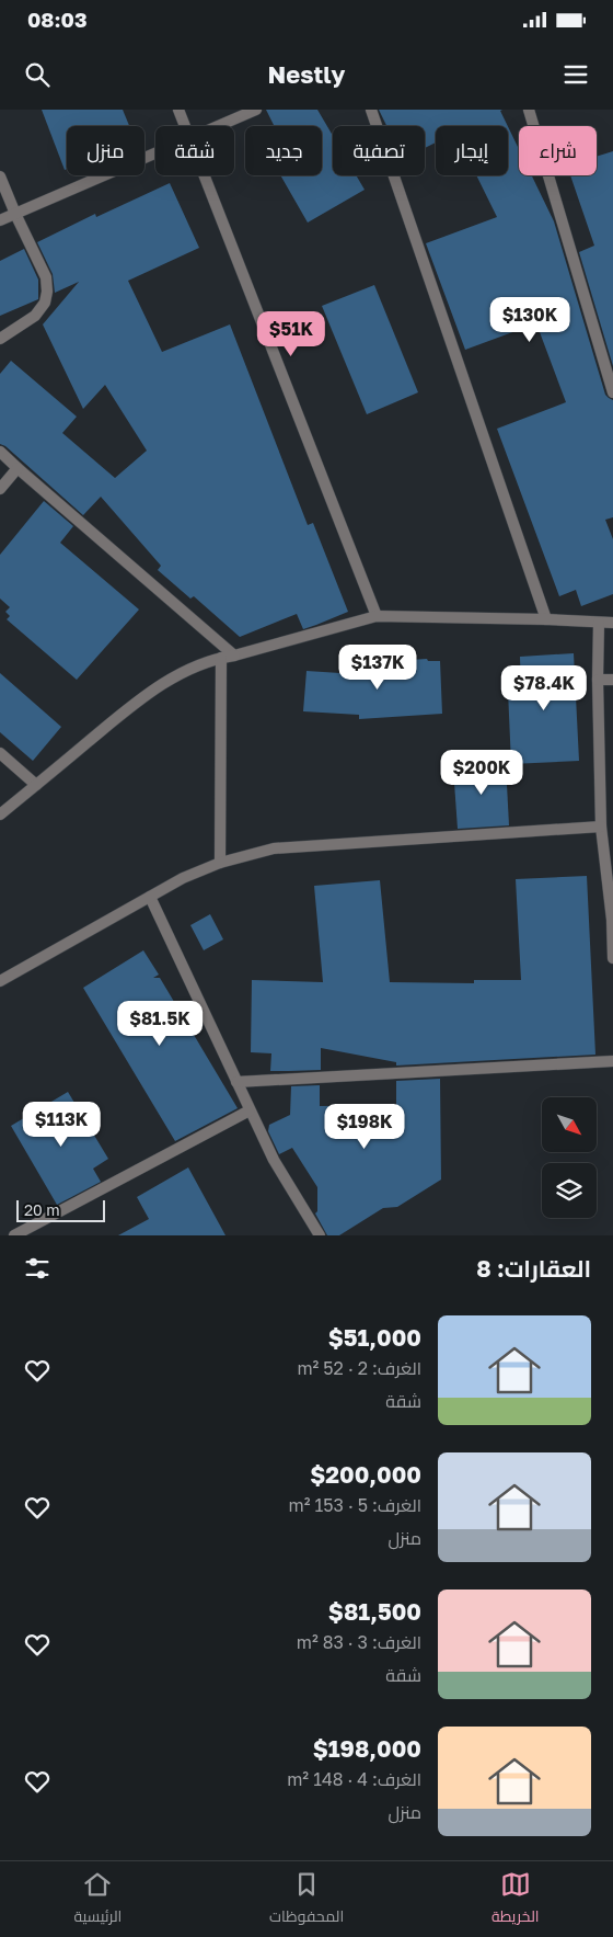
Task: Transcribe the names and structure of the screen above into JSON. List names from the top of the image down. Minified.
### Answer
{"scale_bar":"20 m","north":"bottom right","page":{"status":"08:03","header":"Nestly","chip":["شراء","إيجار","تصفية","جديد","شقة","منزل"],"price":["$130K","$51K","$137K","$78.4K","$200K","$81.5K","$113K","$198K"],"scale":"20 m","heading":"العقارات: 8","list":[{"name":"$51,000","note":"الغرف: 2 · 52 m² · شقة"},{"name":"$200,000","note":"الغرف: 5 · 153 m² · منزل"},{"name":"$81,500","note":"الغرف: 3 · 83 m² · شقة"},{"name":"$198,000","note":"الغرف: 4 · 148 m² · منزل"}],"tabs":["الخريطة","المحفوظات","الرئيسية"]}}
